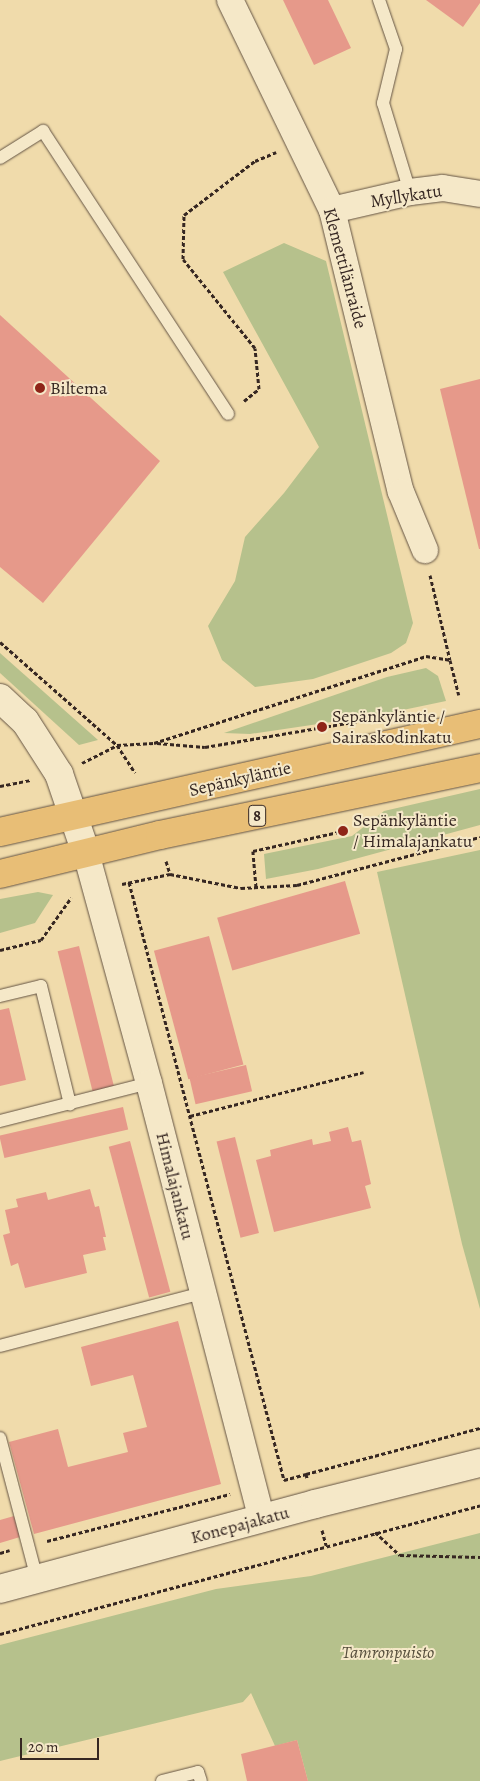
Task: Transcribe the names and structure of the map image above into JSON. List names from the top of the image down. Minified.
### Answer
{"streets":{"main road":["Sepänkyläntie","8"],"street":["Myllykatu","Klemettilänraide","Himalajankatu","Konepajakatu"]},"crossings":[["Myllykatu","Klemettilänraide"],["8","Himalajankatu"],["Himalajankatu","Konepajakatu"]],"parks":["Tamronpuisto"],"places":["Biltema","Sepänkyläntie / Sairaskodinkatu","Sepänkyläntie / Himalajankatu"],"scale_bar":"20 m"}
